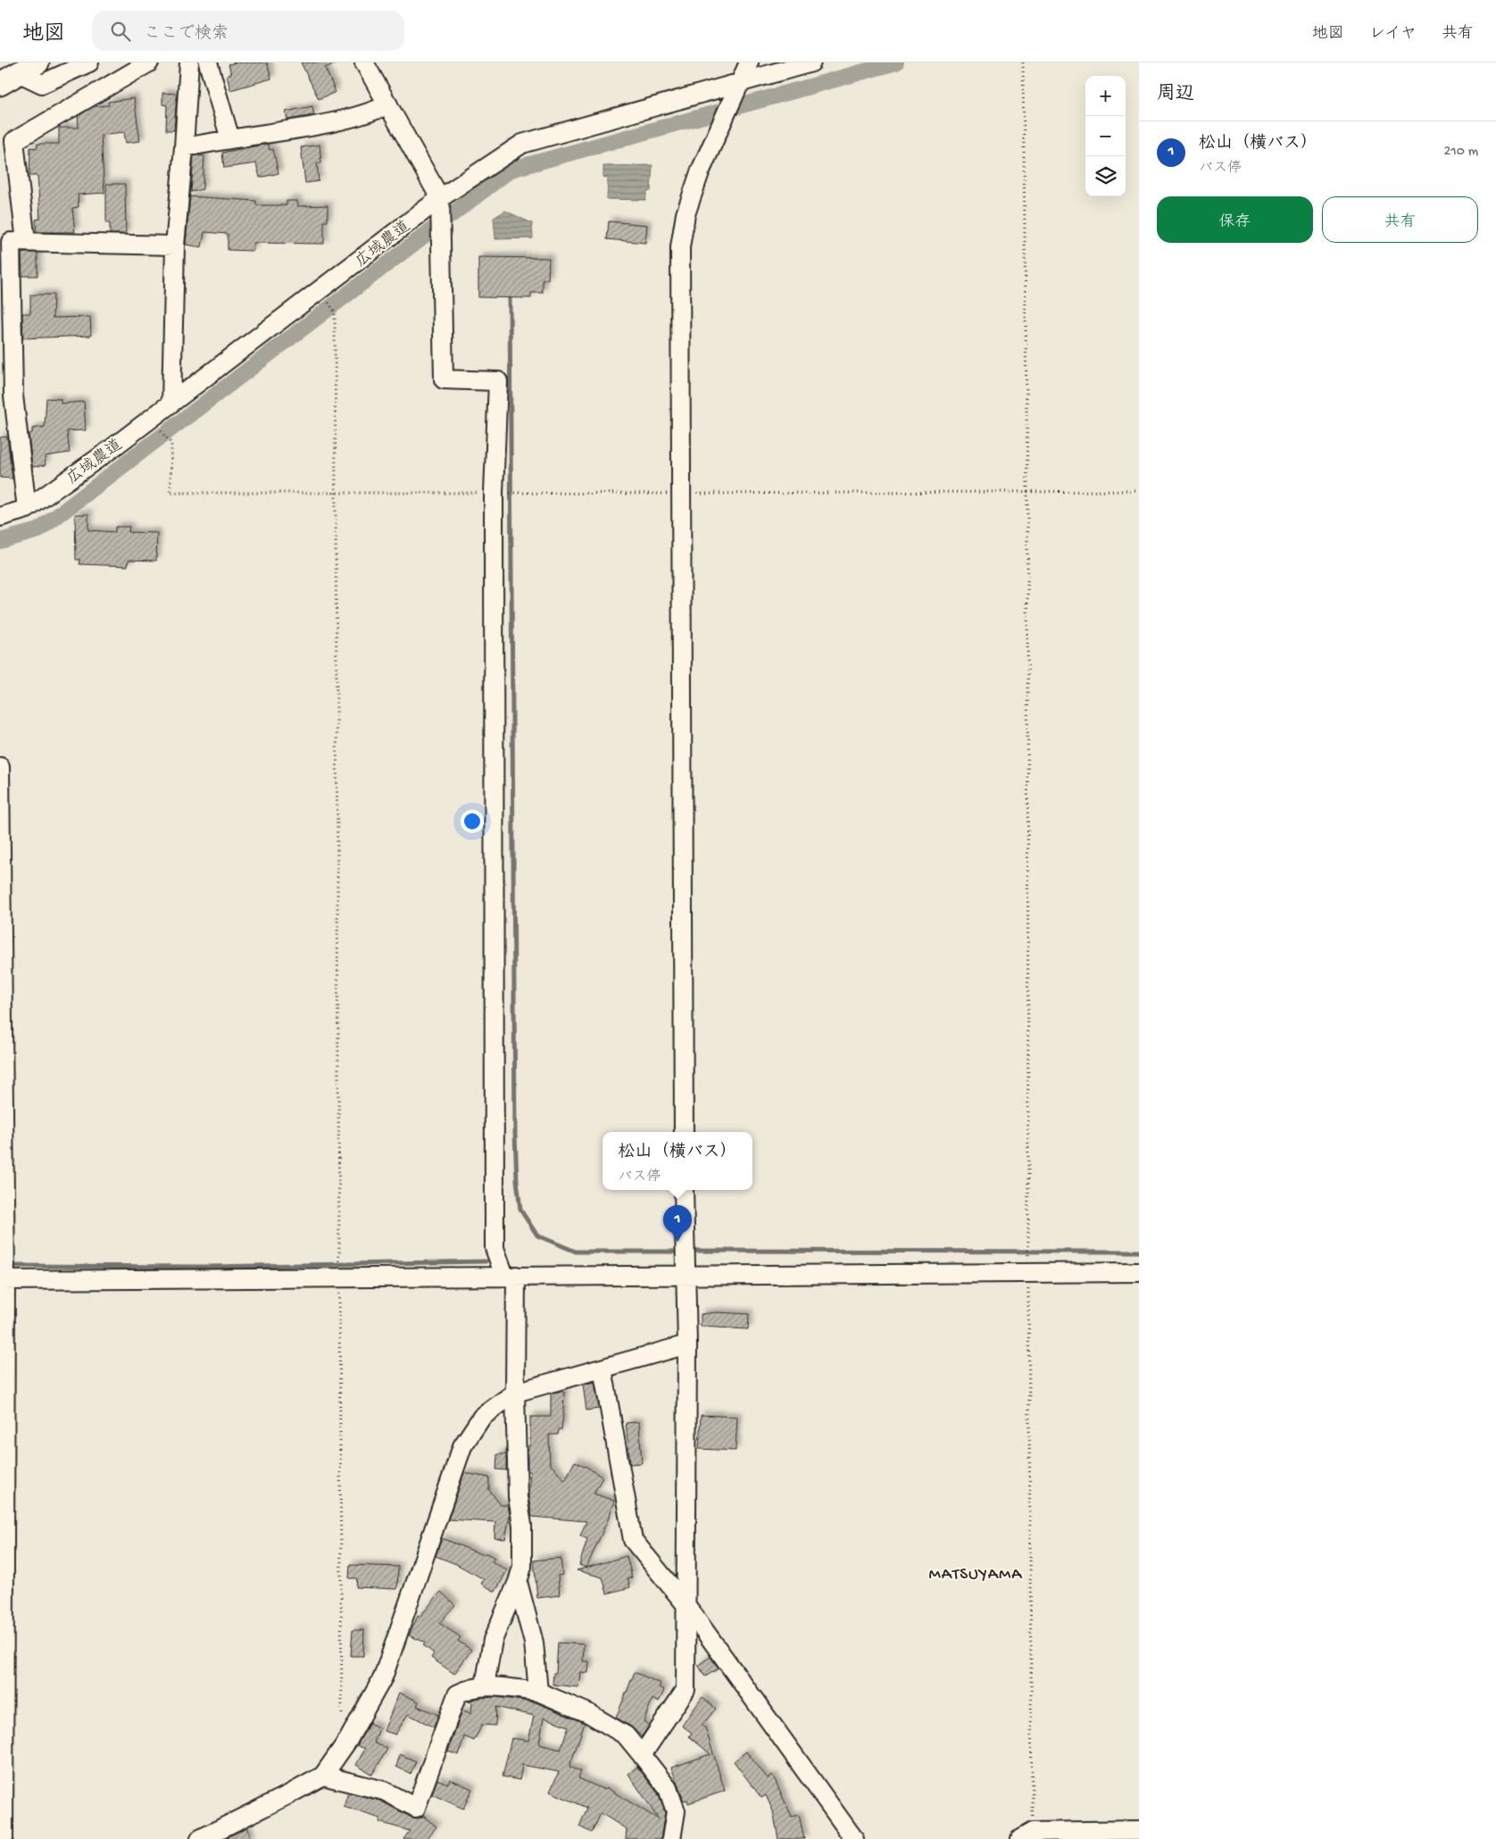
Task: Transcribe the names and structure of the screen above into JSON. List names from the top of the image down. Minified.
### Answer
{"streets":{"street":["広域農道"]},"districts":["MATSUYAMA"],"page":{"header":"地図","search":"ここで検索","nav":["地図","レイヤ","共有"],"heading":"周辺","map_buttons":["+","−"],"list":[{"mark":"1","name":"松山（横バス）","note":"バス停","value":"210 m"}],"buttons":["保存","共有"],"popup":["松山（横バス）","バス停"],"pins":"1"}}
